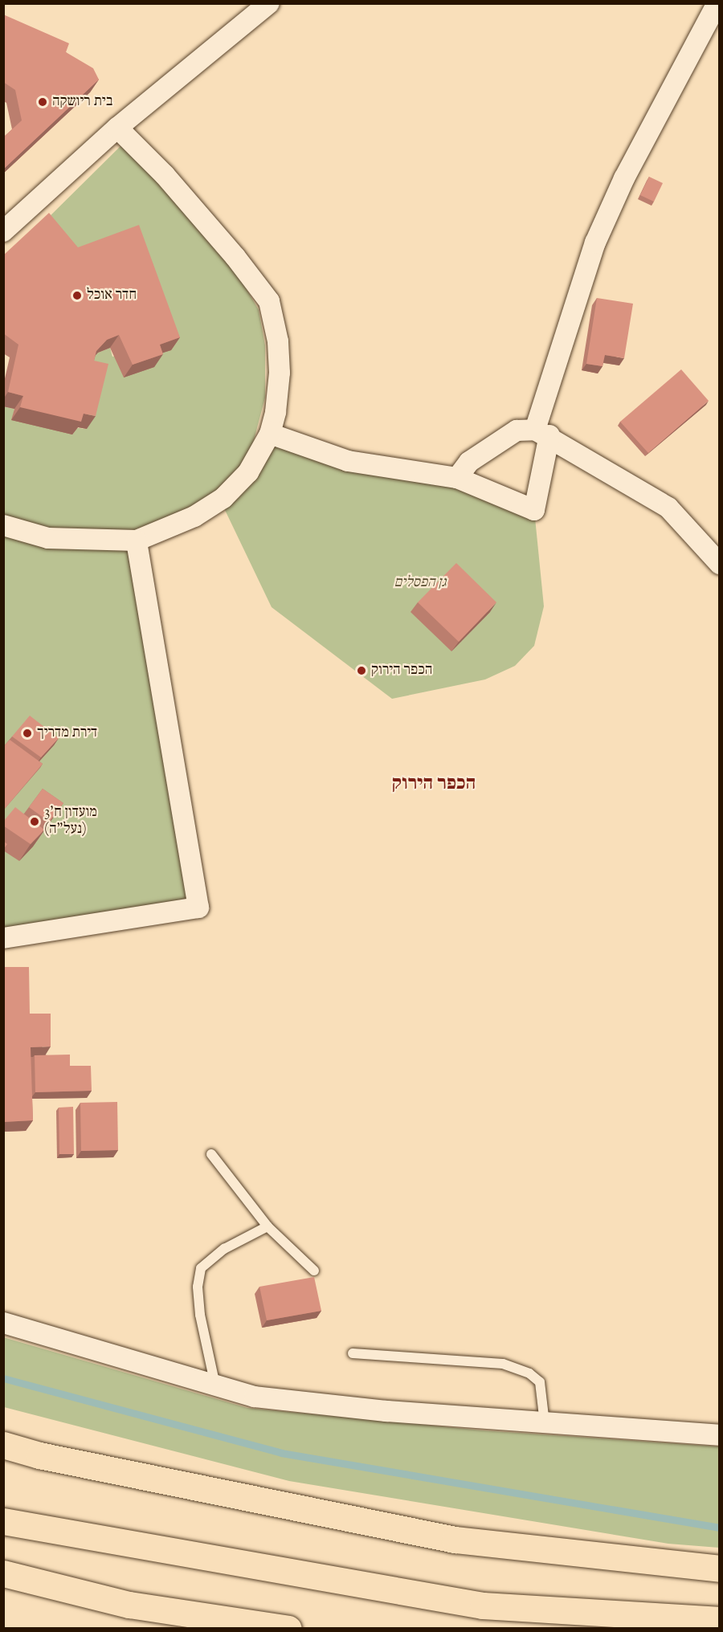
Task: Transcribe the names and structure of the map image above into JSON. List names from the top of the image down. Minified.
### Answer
{"districts":["הכפר הירוק"],"parks":["גן הפסלים"],"places":["בית ריושקה","חדר אוכל","הכפר הירוק","דירת מדריך","מועדון ח'3 (נעל\"ה)"]}
